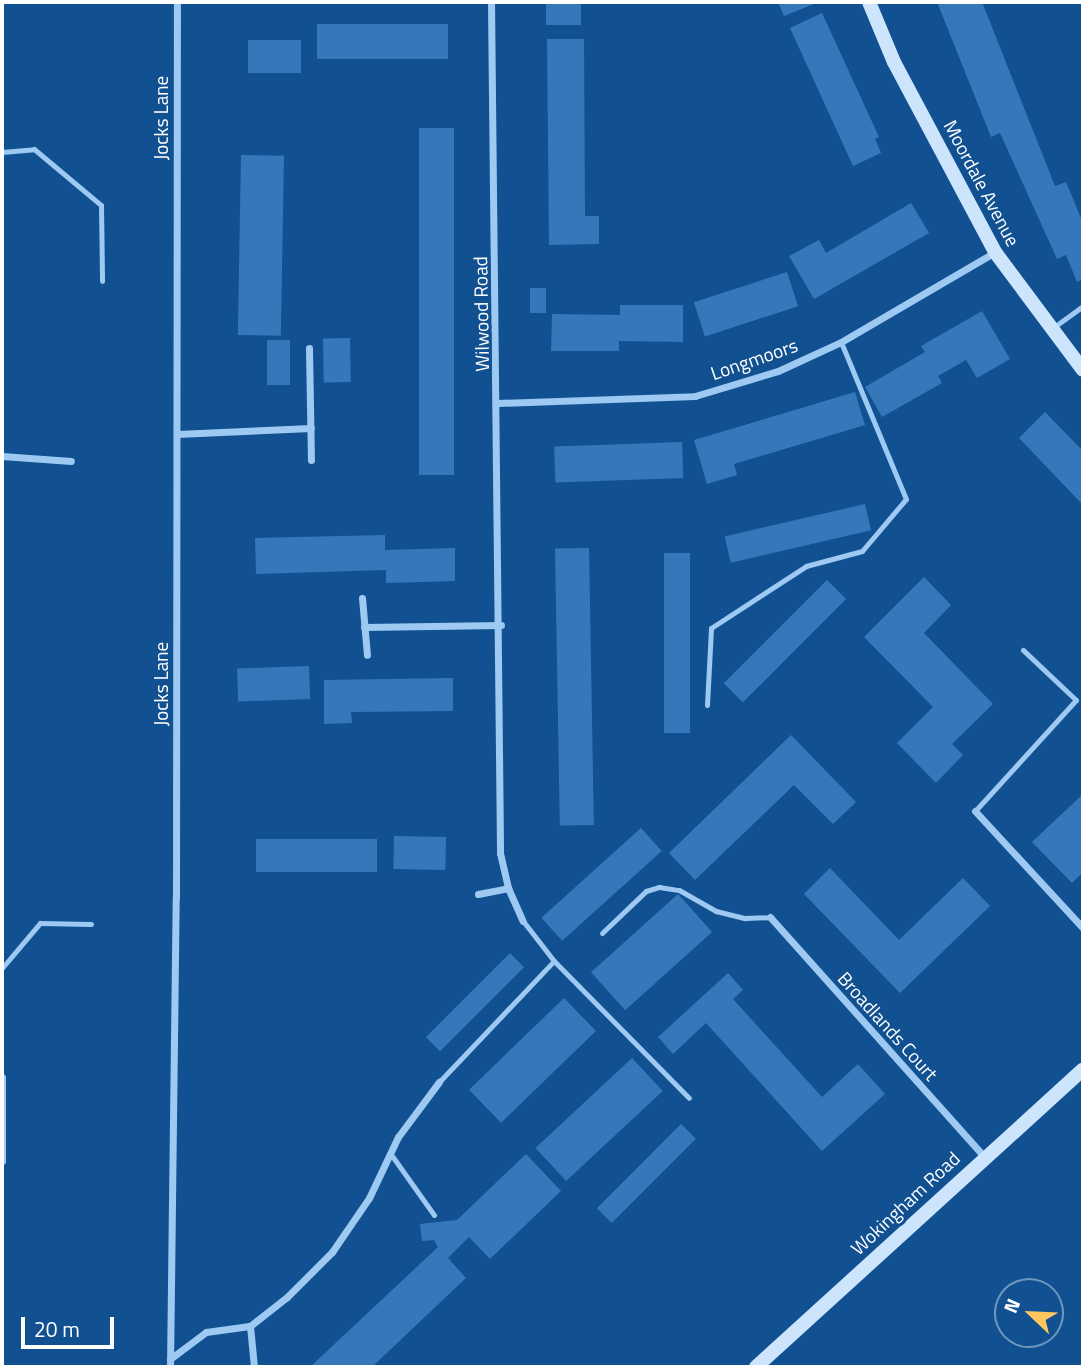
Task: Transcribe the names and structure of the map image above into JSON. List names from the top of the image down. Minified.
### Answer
{"streets":{"main road":["Moordale Avenue","Wokingham Road"],"street":["Jocks Lane","Wilwood Road","Longmoors","Broadlands Court"]},"crossings":[["Moordale Avenue","Longmoors"],["Wilwood Road","Longmoors"],["Broadlands Court","Wokingham Road"]],"scale_bar":"20 m","north":"top left"}
